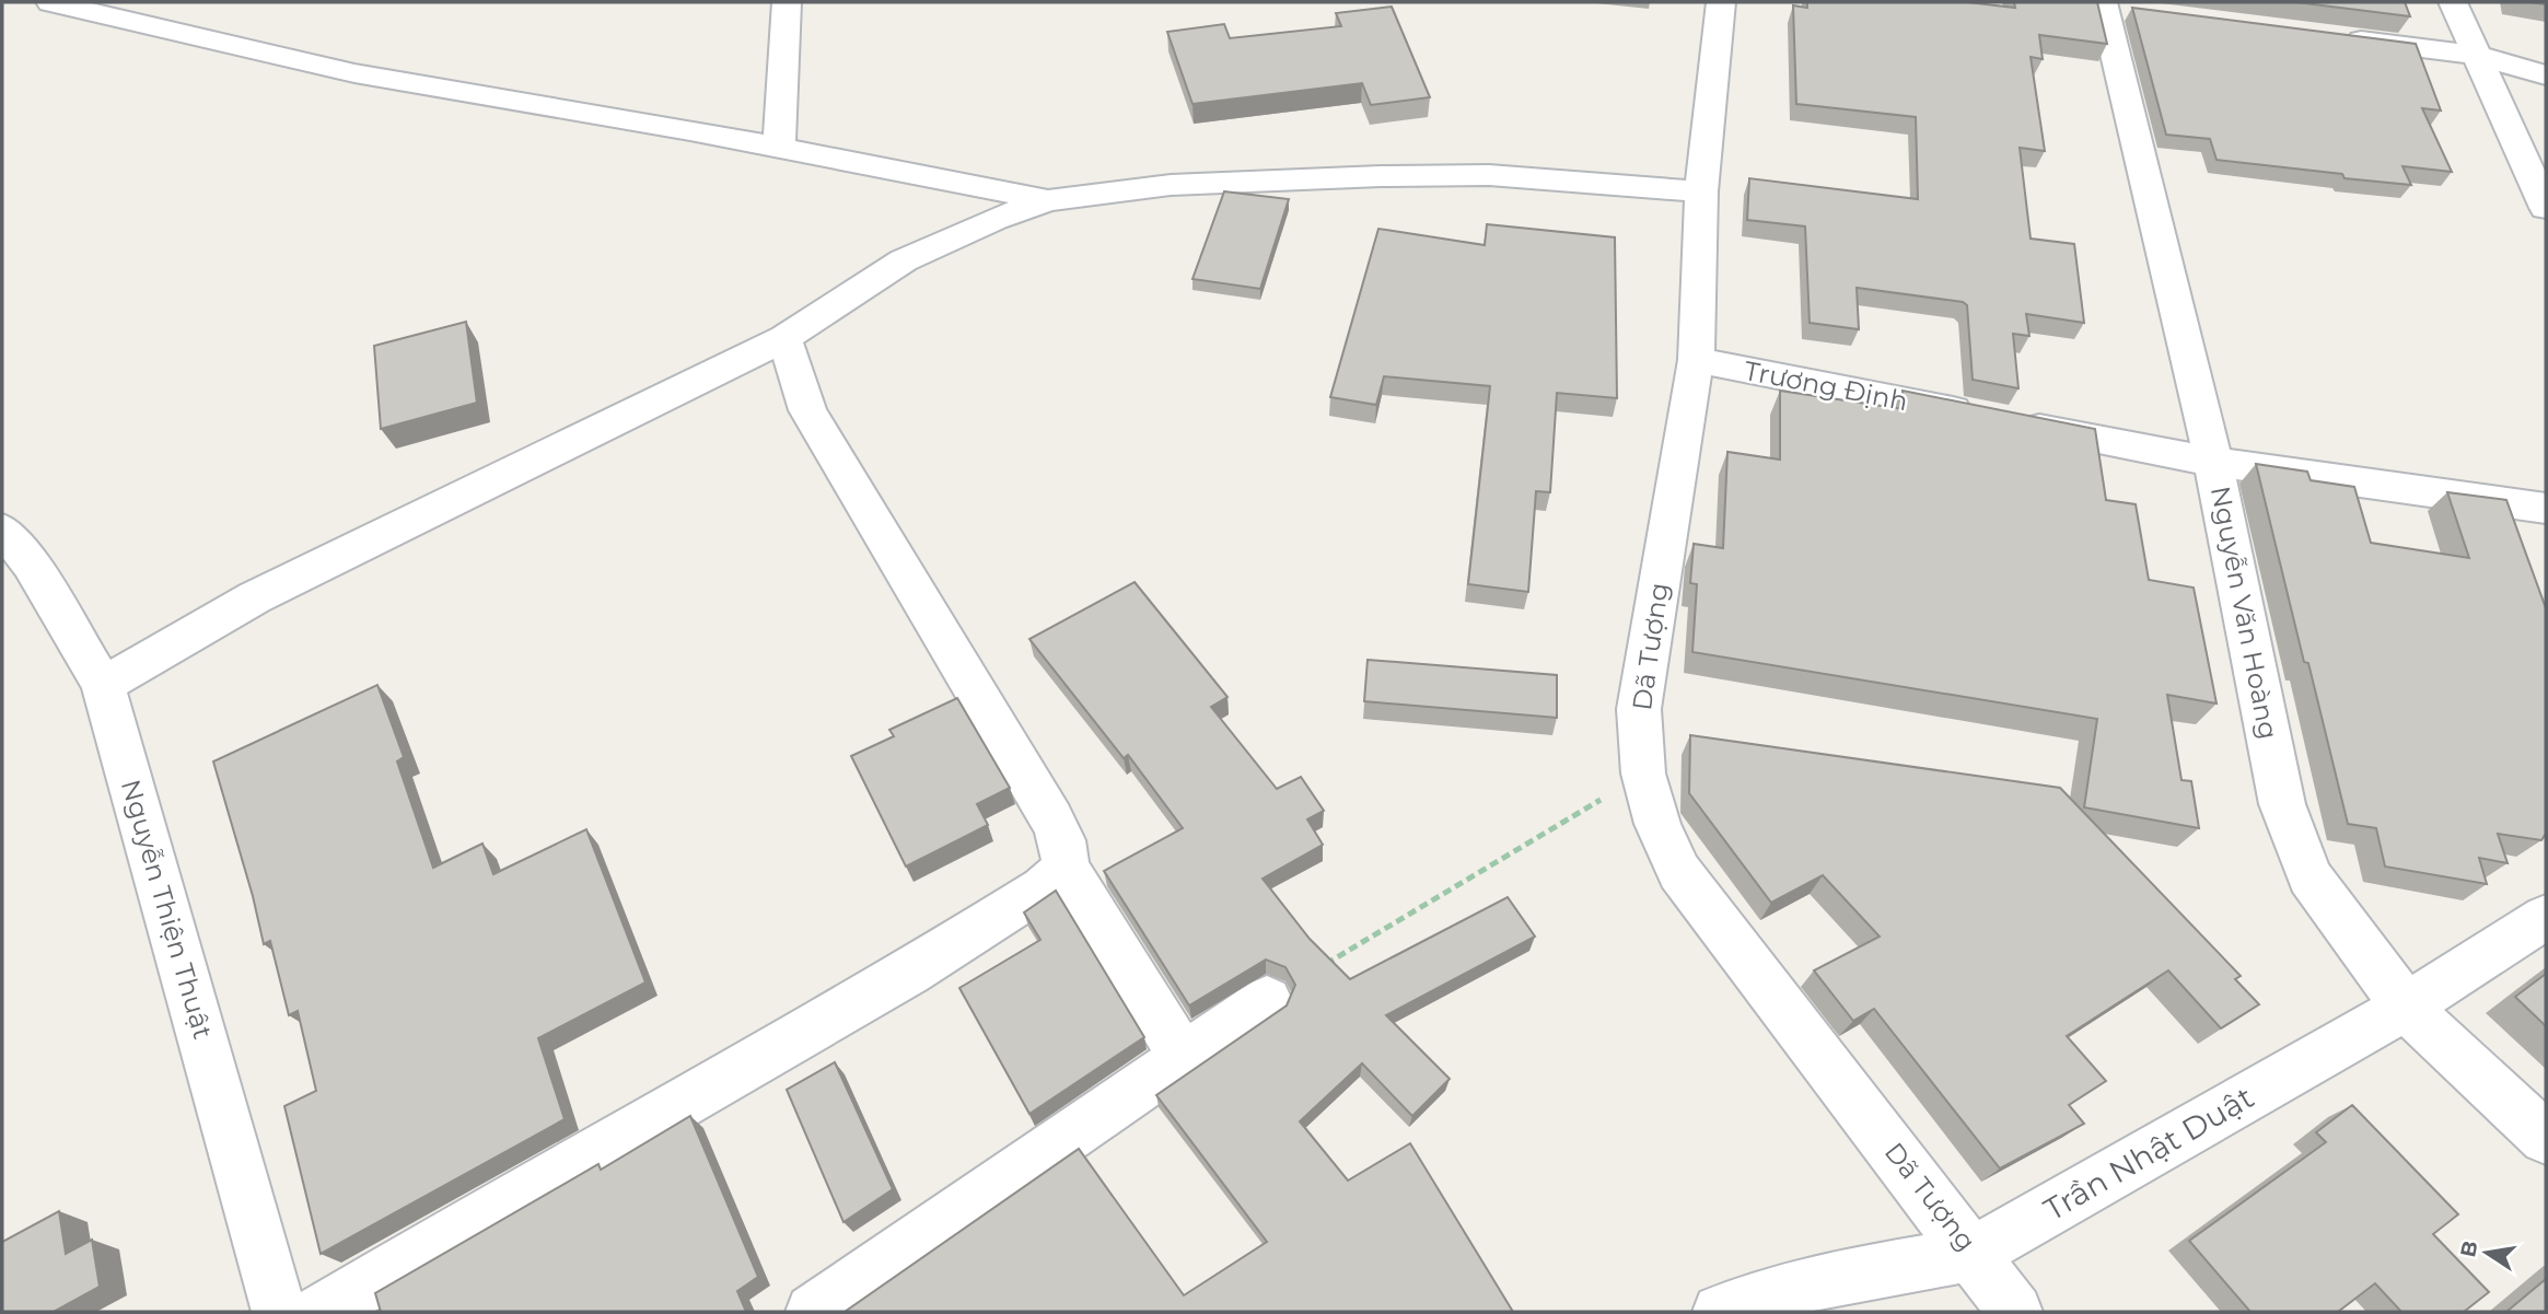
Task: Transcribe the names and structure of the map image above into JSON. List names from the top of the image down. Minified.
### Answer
{"streets":{"street":["Trương Định","Nguyễn Văn Hoàng","Dã Tượng","Nguyễn Thiện Thuật","Trần Nhật Duật"]},"crossings":[["Trương Định","Nguyễn Văn Hoàng"],["Trương Định","Dã Tượng"],["Nguyễn Văn Hoàng","Trần Nhật Duật"],["Dã Tượng","Trần Nhật Duật"]],"north":"left"}
